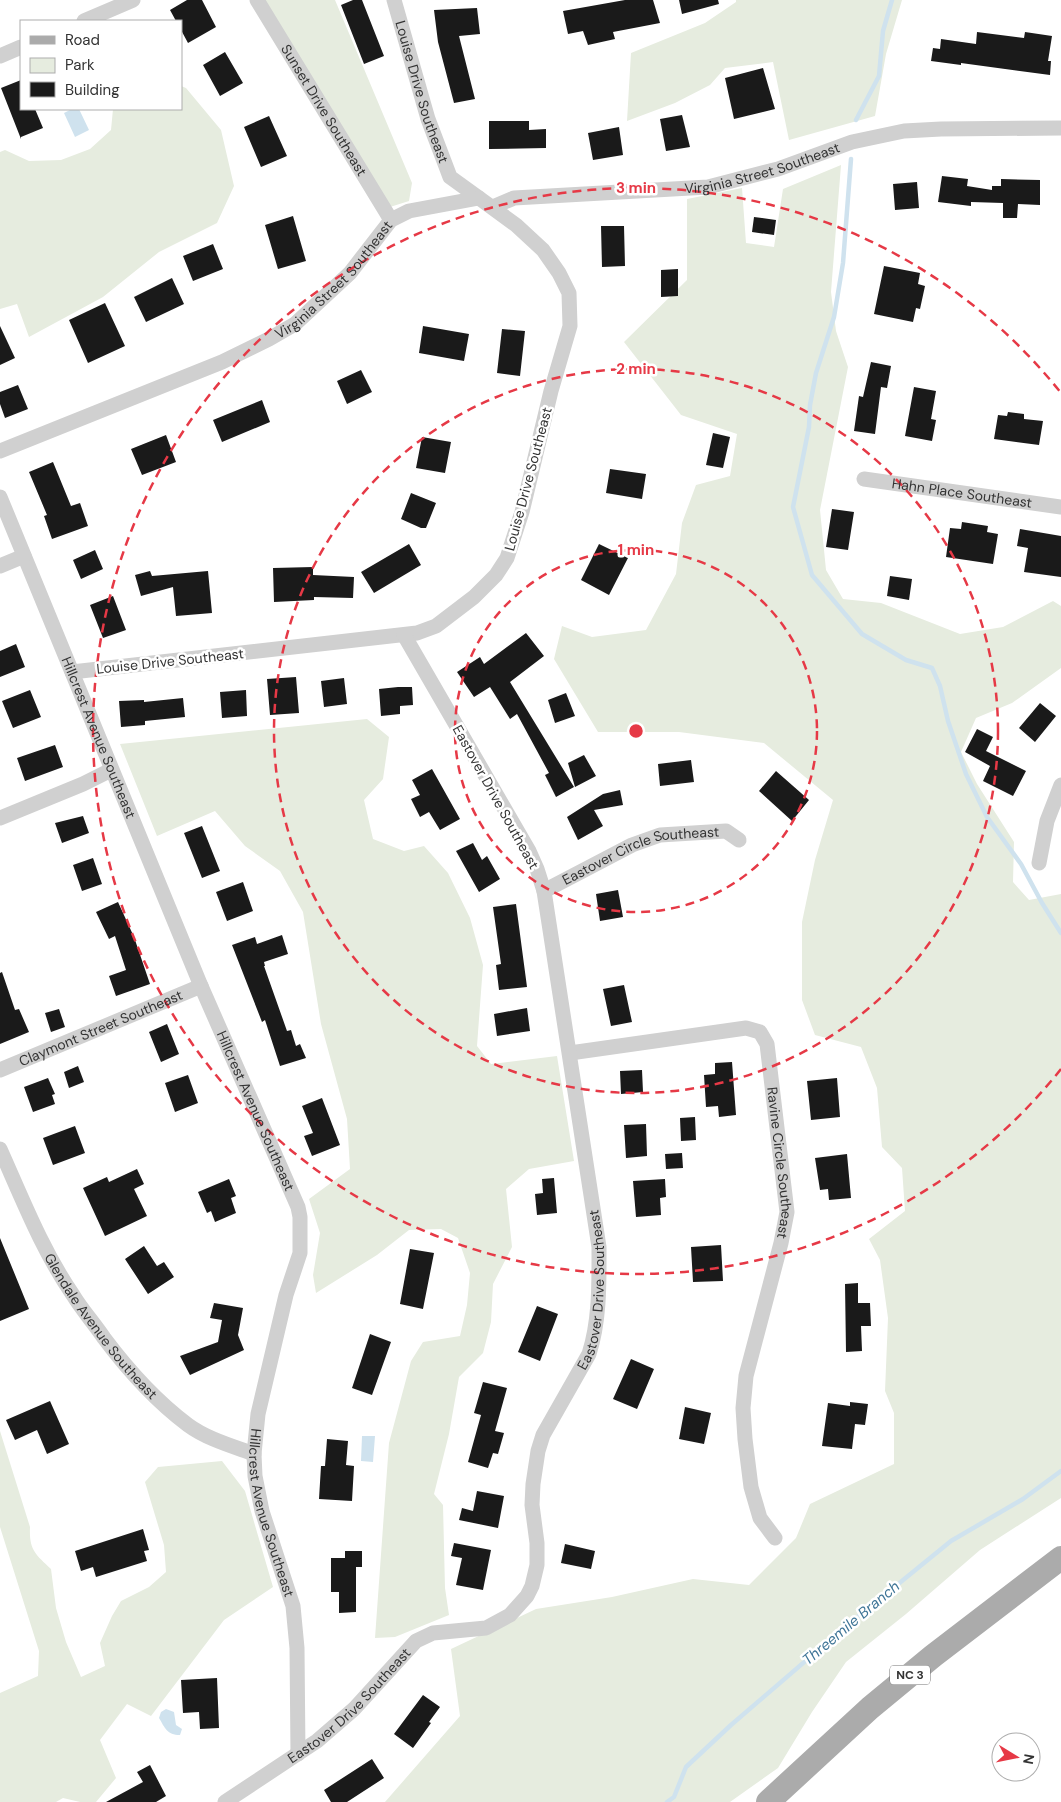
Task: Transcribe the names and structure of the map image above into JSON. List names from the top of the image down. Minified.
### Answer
{"streets":{"main road":["NC 3"],"street":["Louise Drive Southeast","Sunset Drive Southeast","Virginia Street Southeast","Hahn Place Southeast","Hillcrest Avenue Southeast","Eastover Drive Southeast","Eastover Circle Southeast","Claymont Street Southeast","Ravine Circle Southeast","Glendale Avenue Southeast"]},"crossings":[["Louise Drive Southeast","Virginia Street Southeast"],["Louise Drive Southeast","Hillcrest Avenue Southeast"],["Louise Drive Southeast","Eastover Drive Southeast"],["Sunset Drive Southeast","Virginia Street Southeast"],["Hillcrest Avenue Southeast","Eastover Drive Southeast"],["Hillcrest Avenue Southeast","Claymont Street Southeast"],["Hillcrest Avenue Southeast","Glendale Avenue Southeast"],["Eastover Drive Southeast","Eastover Circle Southeast"],["Eastover Drive Southeast","Ravine Circle Southeast"]],"water":["Threemile Branch"],"legend":["Road","Park","Building"],"north":"right","rings":["3 min","2 min","1 min"]}
